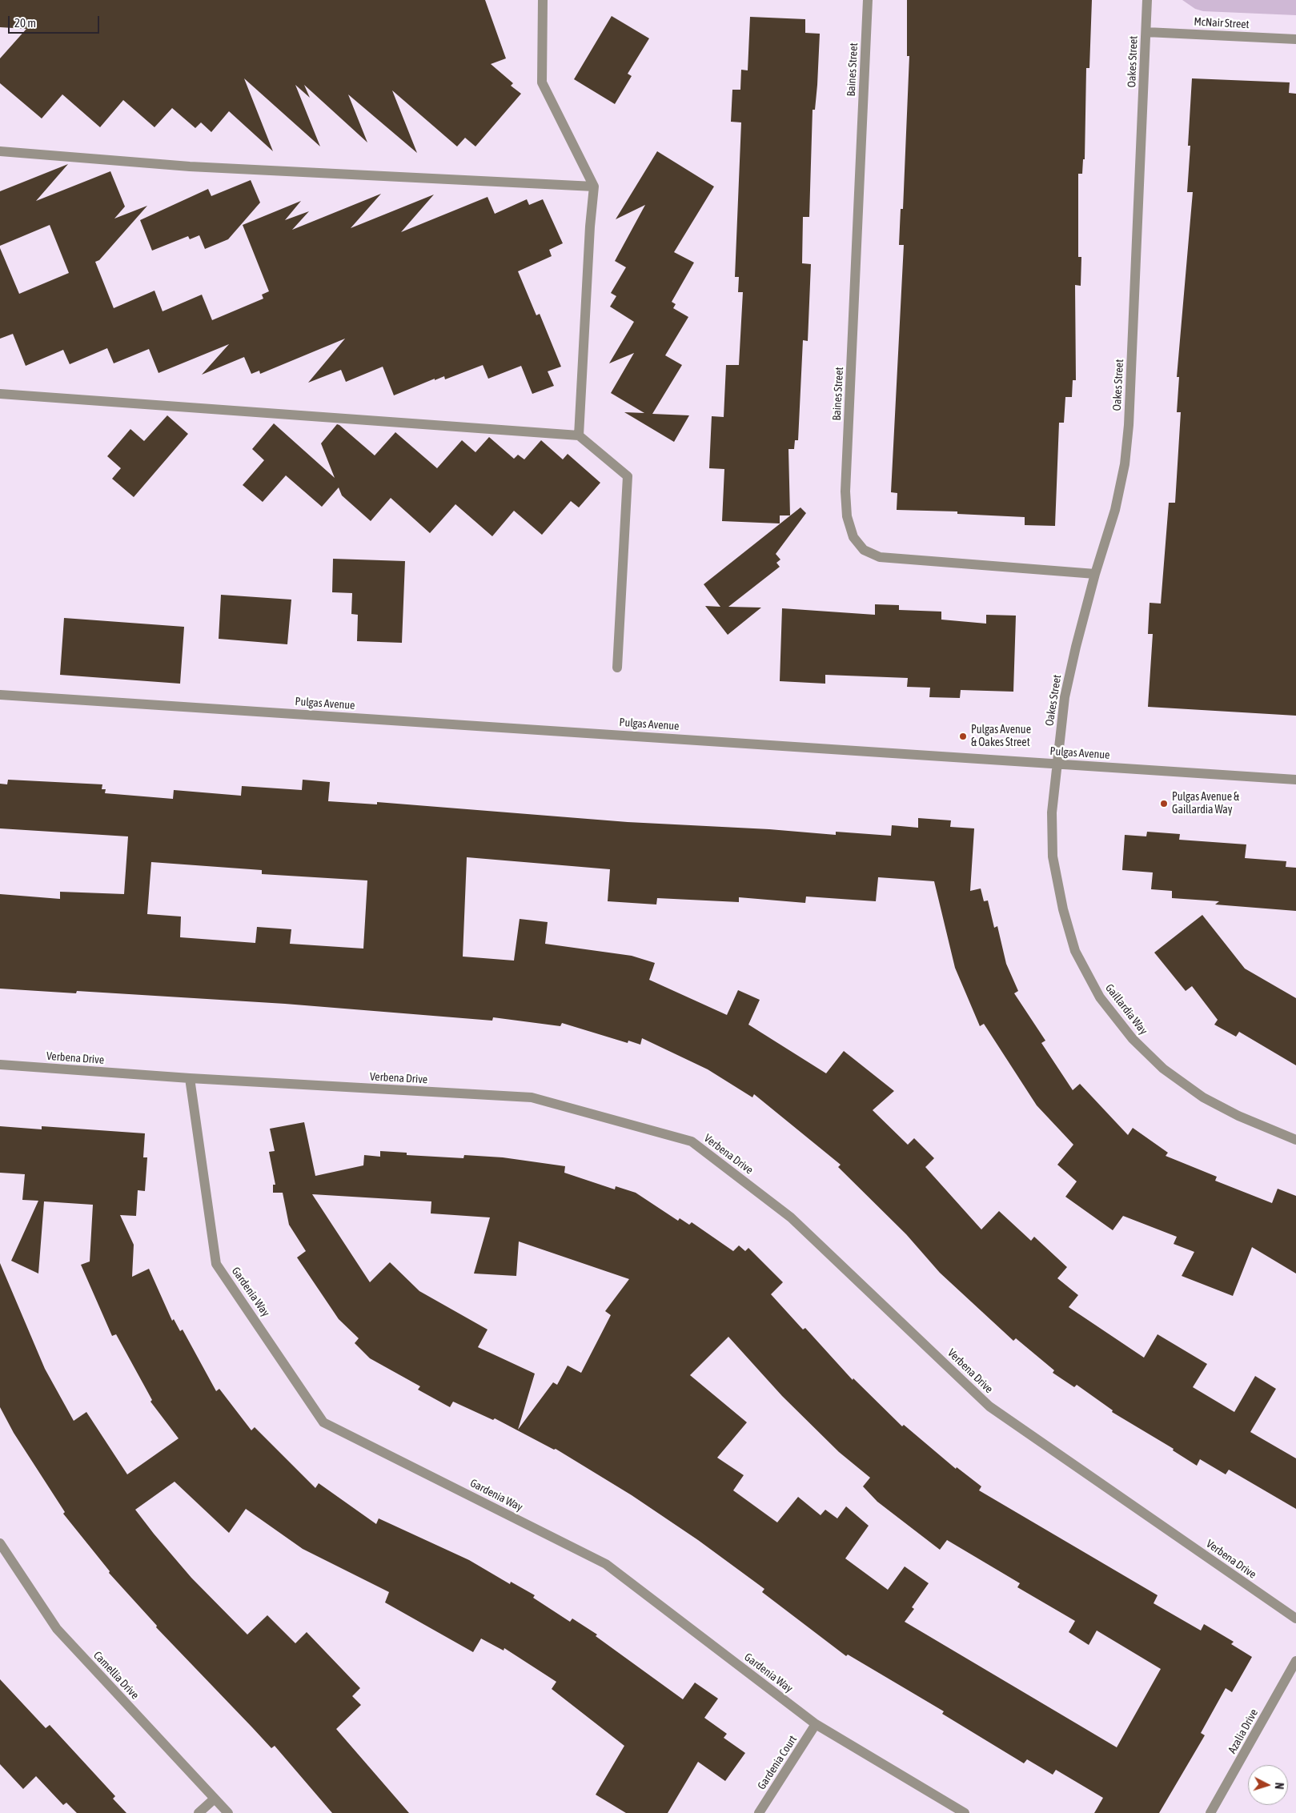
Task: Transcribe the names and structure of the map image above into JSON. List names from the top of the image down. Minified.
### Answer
{"streets":{"street":["McNair Street","Oakes Street","Baines Street","Pulgas Avenue","Gaillardia Way","Verbena Drive","Gardenia Way","Camellia Drive","Azalia Drive","Gardenia Court"]},"crossings":[["McNair Street","Oakes Street"],["Oakes Street","Baines Street"],["Oakes Street","Pulgas Avenue"],["Oakes Street","Gaillardia Way"],["Pulgas Avenue","Gaillardia Way"],["Verbena Drive","Gardenia Way"],["Gardenia Way","Gardenia Court"]],"places":["Pulgas Avenue & Oakes Street","Pulgas Avenue & Gaillardia Way"],"scale_bar":"20 m","north":"right"}
